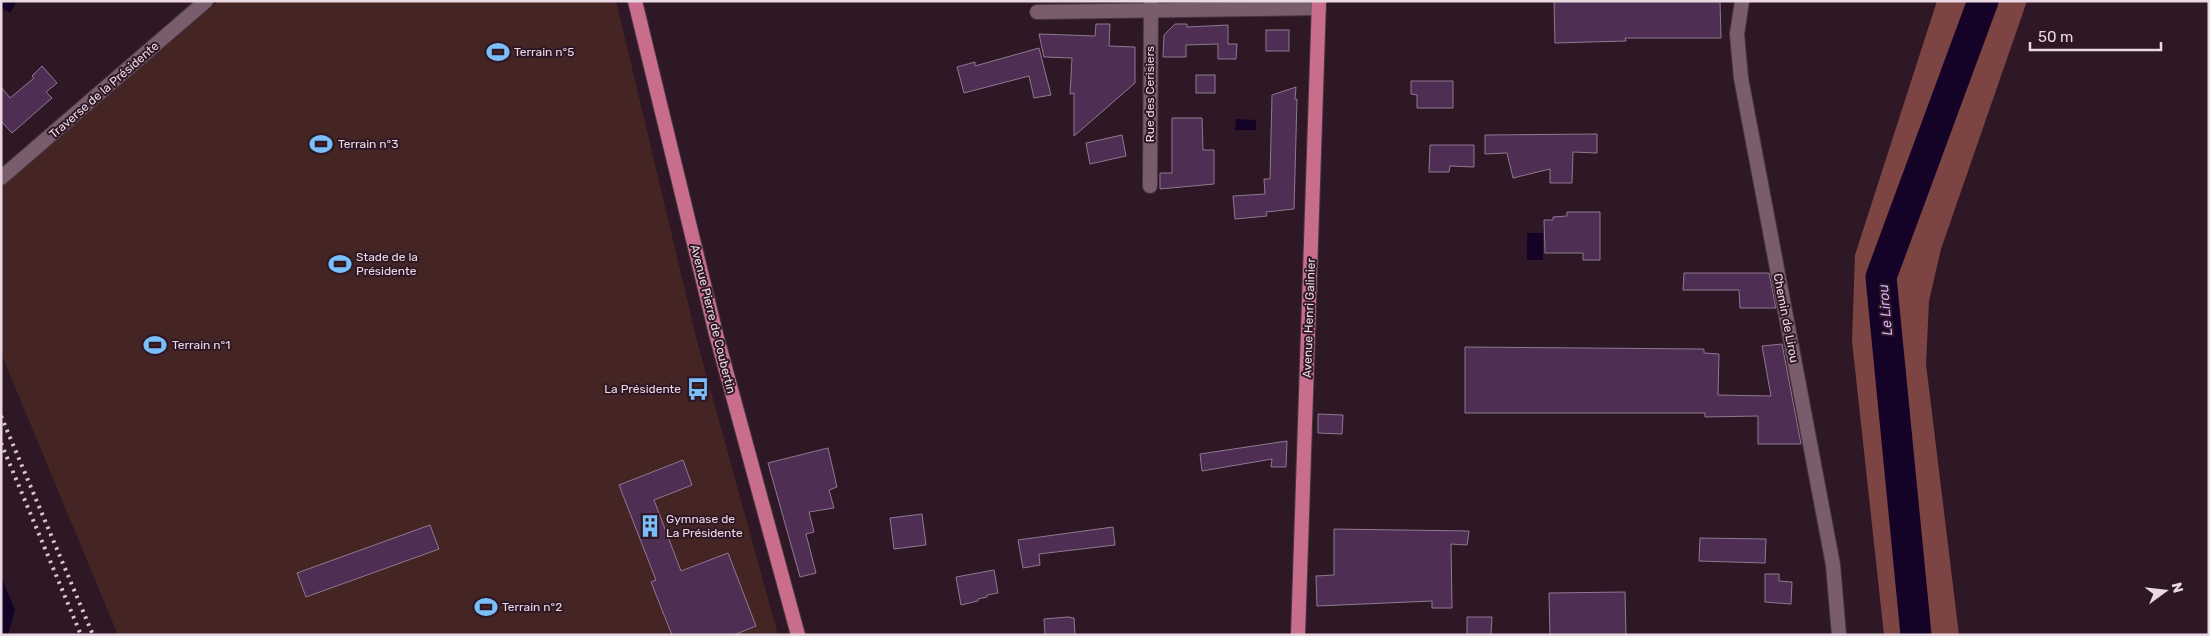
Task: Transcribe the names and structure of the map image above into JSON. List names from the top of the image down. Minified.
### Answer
{"streets":{"main road":["Avenue Henri Galinier","Avenue Pierre de Coubertin"],"street":["Traverse de la Présidente","Rue des Cerisiers","Chemin de Lirou"]},"water":["Le Lirou"],"places":{"sports":["Terrain n°5","Terrain n°3","Stade de la Présidente","Terrain n°1","Terrain n°2"],"bus stop":["La Présidente"],"building":["Gymnase de La Présidente"]},"scale_bar":"50 m","north":"right"}
